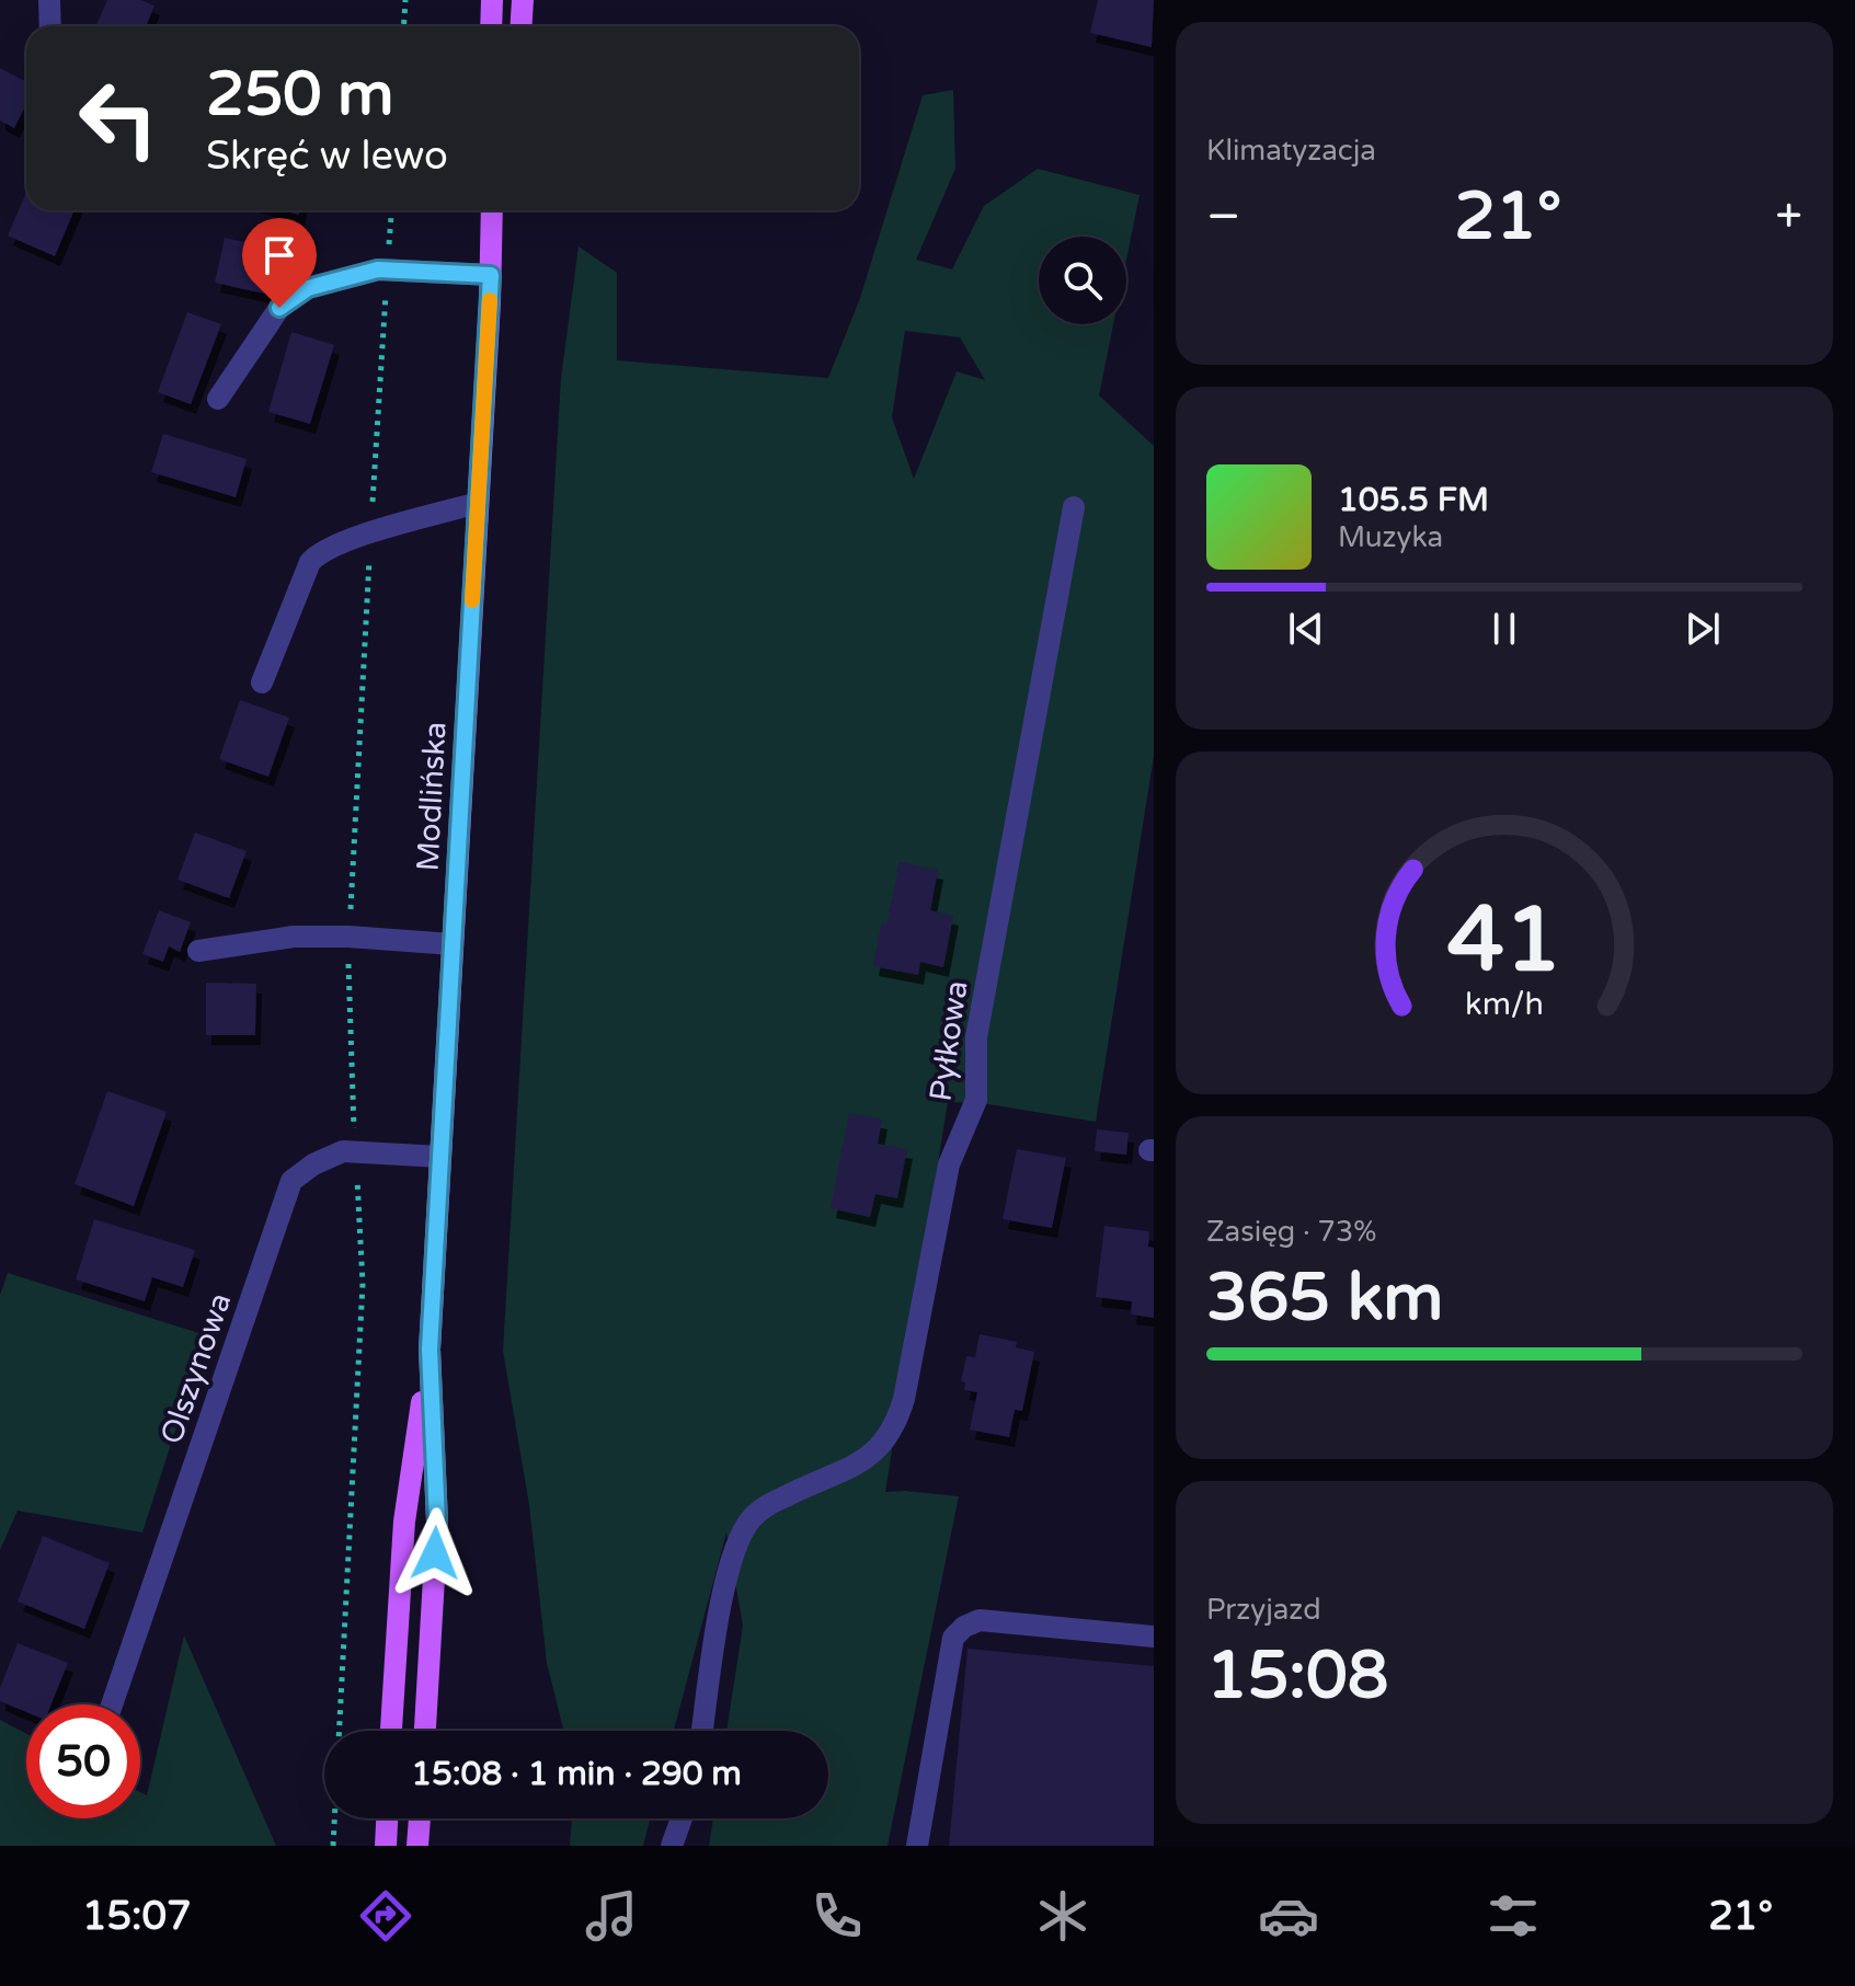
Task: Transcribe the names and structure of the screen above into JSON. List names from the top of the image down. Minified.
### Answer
{"streets":{"main road":["Modlińska"],"street":["Pyłkowa","Olszynowa"]},"crossings":[["Modlińska","Olszynowa"]],"page":{"tile":["Klimatyzacja",["Zasięg · 73%","365 km"],["Przyjazd","15:08"]],"turn":["250 m","Skręć w lewo"],"heat":["−","21°","+"],"song":["105.5 FM","Muzyka"],"limit":"50","trip":"15:08 · 1 min · 290 m","tabs":["15:07","21°"],"gauge":["41","km/h"]}}
